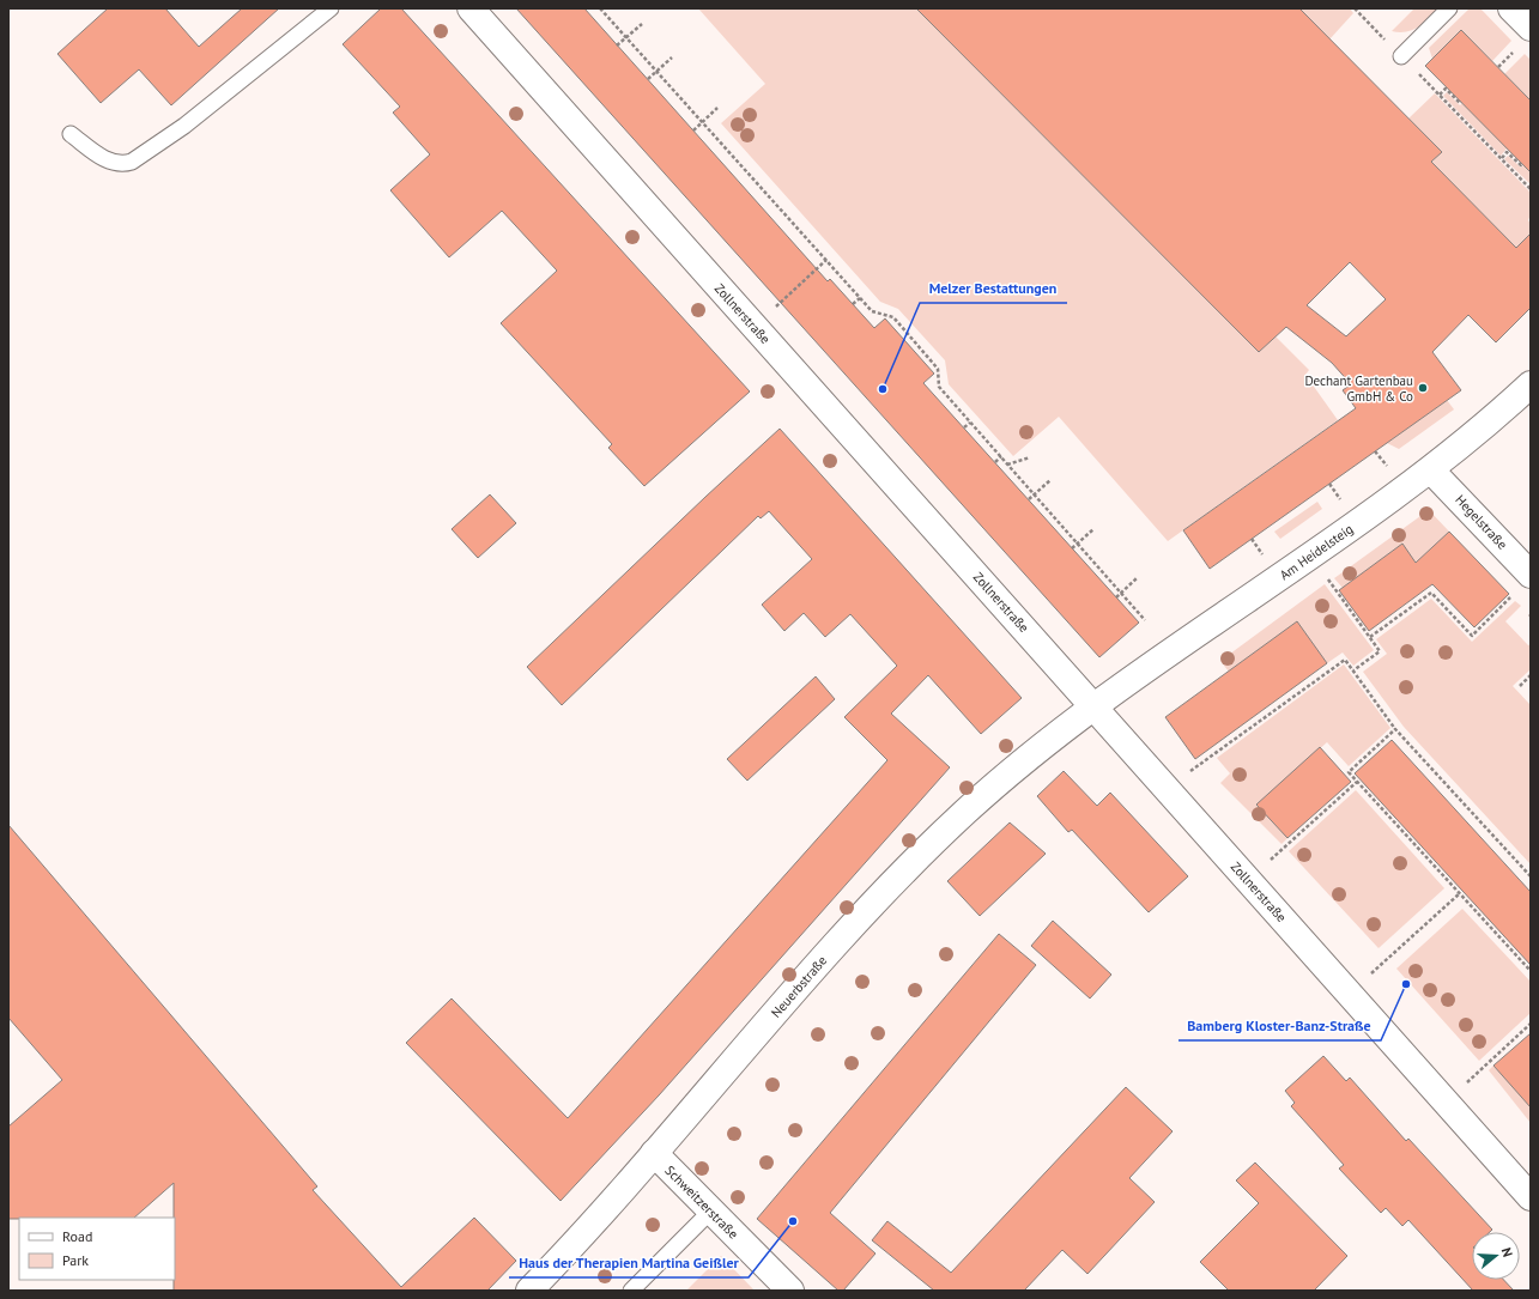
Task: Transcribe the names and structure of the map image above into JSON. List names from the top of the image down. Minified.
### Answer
{"streets":{"street":["Zollnerstraße","Hegelstraße","Am Heidelsteig","Neuerbstraße","Schweitzerstraße"]},"crossings":[["Zollnerstraße","Am Heidelsteig"],["Zollnerstraße","Neuerbstraße"],["Hegelstraße","Am Heidelsteig"],["Am Heidelsteig","Neuerbstraße"],["Neuerbstraße","Schweitzerstraße"]],"places":["Dechant Gartenbau GmbH & Co","Melzer Bestattungen","Bamberg Kloster-Banz-Straße","Haus der Therapien Martina Geißler"],"legend":["Road","Park"],"north":"right"}
